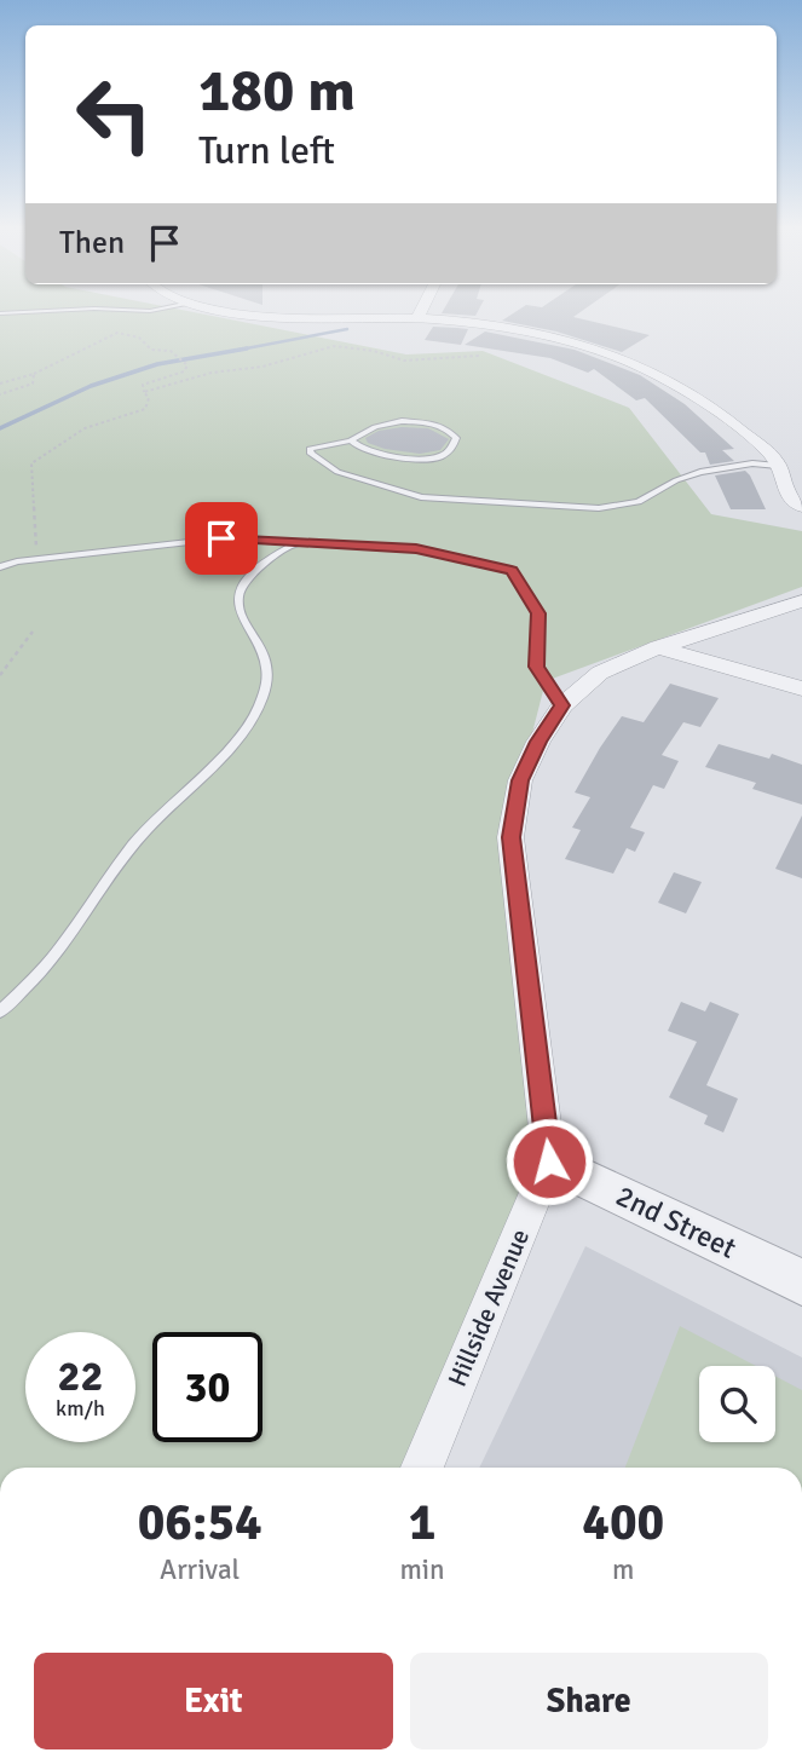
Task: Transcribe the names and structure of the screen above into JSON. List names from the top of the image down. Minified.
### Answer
{"streets":{"street":["2nd Street","Hillside Avenue"]},"crossings":[["2nd Street","Hillside Avenue"]],"page":{"turn":["180 m","Turn left"],"then":"Then","speed":"22 km/h","limit":"30","eta":["06:54","Arrival","1","min","400","m"],"buttons":["Exit","Share"]}}
